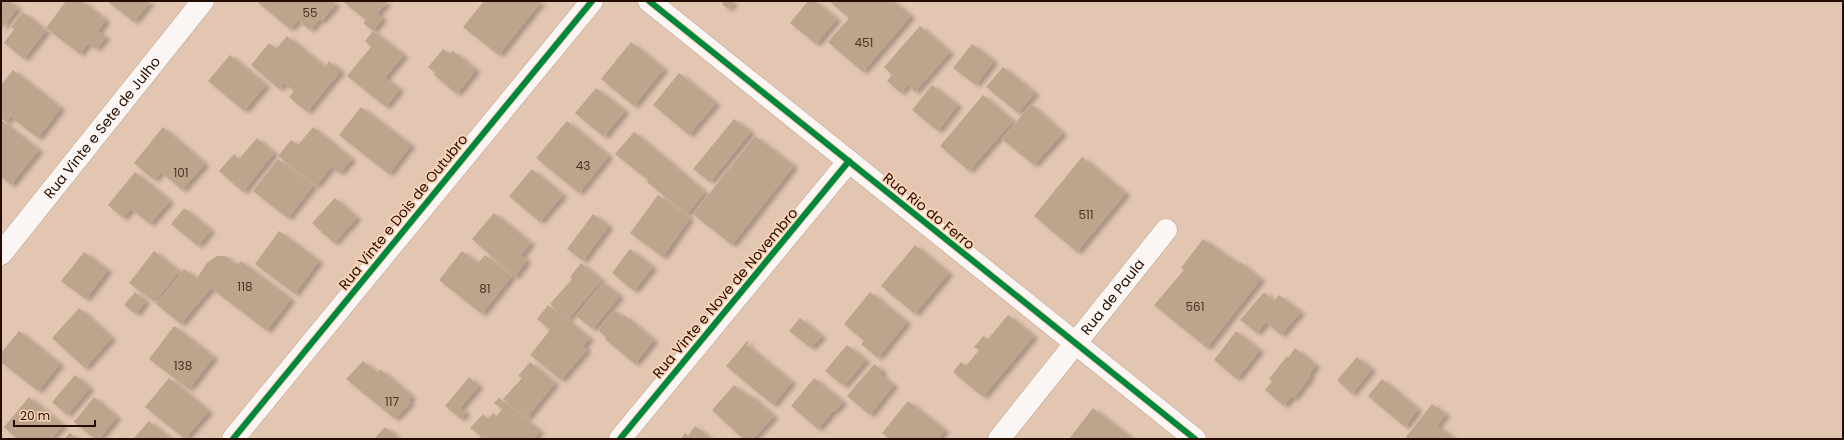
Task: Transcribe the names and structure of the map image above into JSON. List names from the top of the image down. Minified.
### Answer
{"streets":{"street":["Rua Vinte e Sete de Julho","Rua Rio do Ferro","Rua Vinte e Dois de Outubro","Rua Vinte e Nove de Novembro","Rua de Paula"]},"crossings":[["Rua Rio do Ferro","Rua Vinte e Nove de Novembro"],["Rua Rio do Ferro","Rua de Paula"]],"house_numbers":["55","451","43","101","511","118","81","561","138","117"],"scale_bar":"20 m"}
